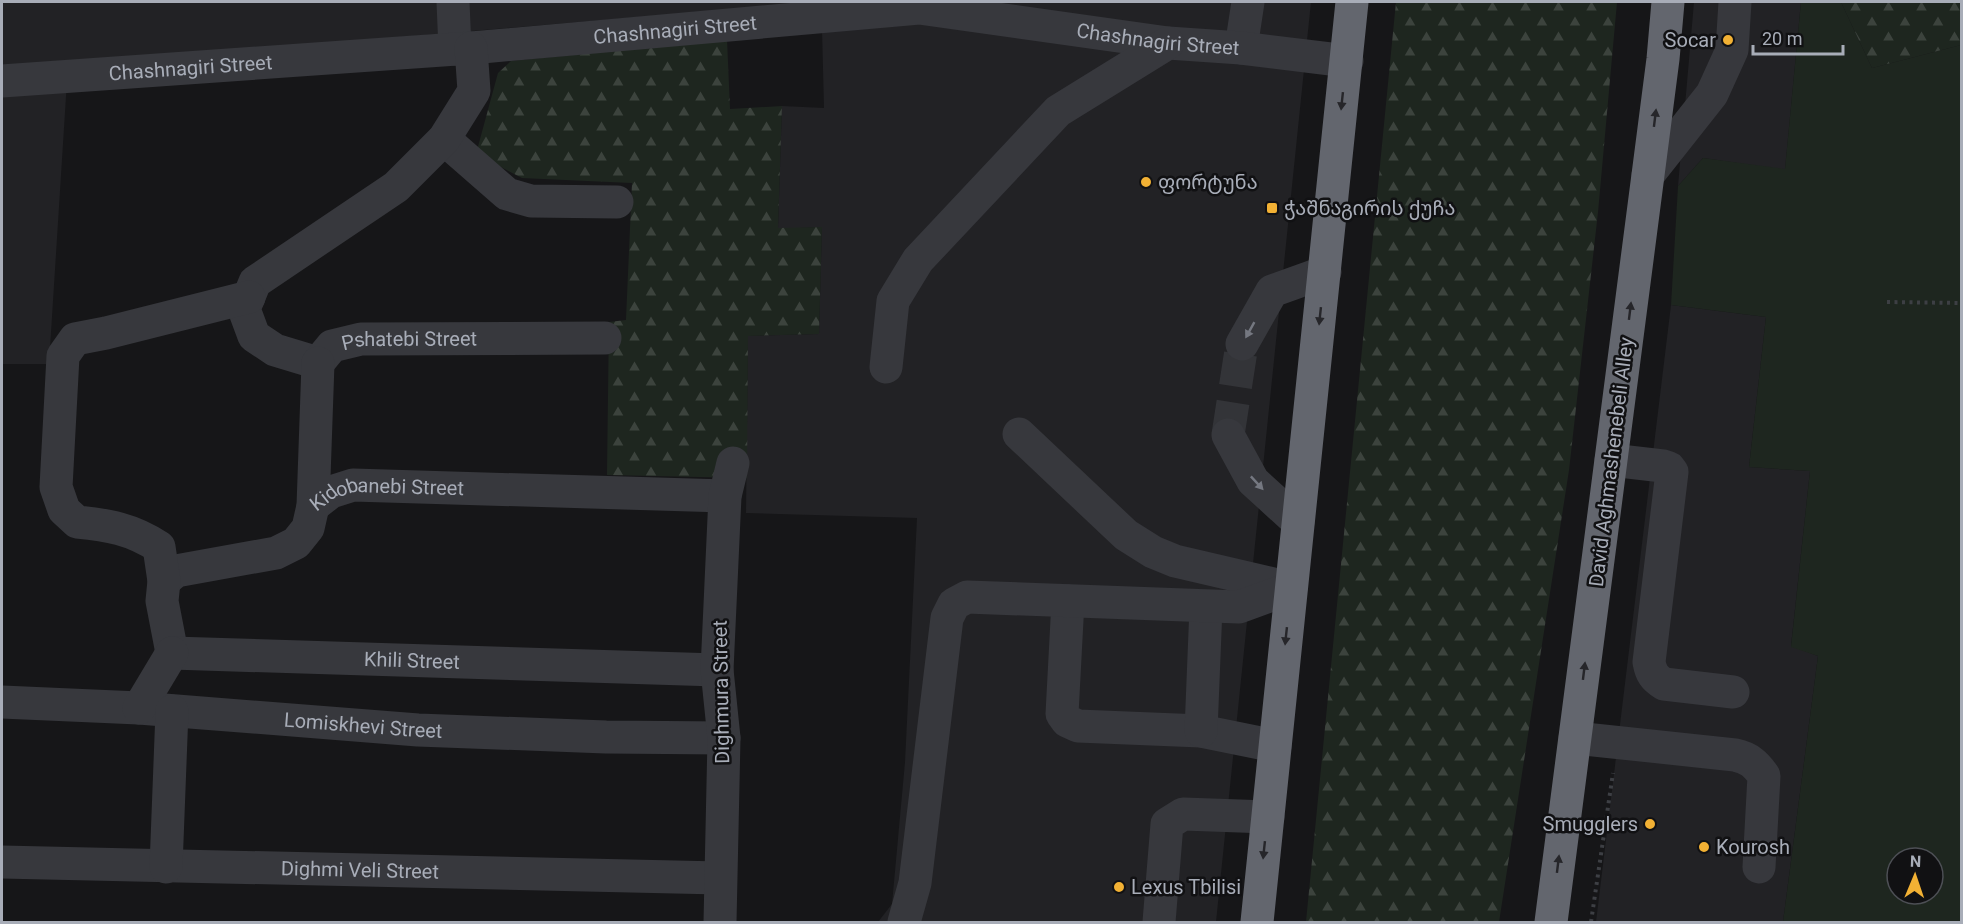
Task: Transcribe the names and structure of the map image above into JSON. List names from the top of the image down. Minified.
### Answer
{"streets":{"highway":["David Aghmashenebeli Alley"],"street":["Chashnagiri Street","Pshatebi Street","Kidobanebi Street","Khili Street","Dighmura Street","Lomiskhevi Street","Dighmi Veli Street"]},"crossings":[["Kidobanebi Street","Dighmura Street"],["Khili Street","Dighmura Street"],["Dighmura Street","Lomiskhevi Street"],["Dighmura Street","Dighmi Veli Street"]],"one_way":["David Aghmashenebeli Alley"],"places":{"other":["Socar","ფორტუნა","Smugglers","Kourosh","Lexus Tbilisi"],"transit":["ჭაშნაგირის ქუჩა"]},"scale_bar":"20 m","north":"top"}
